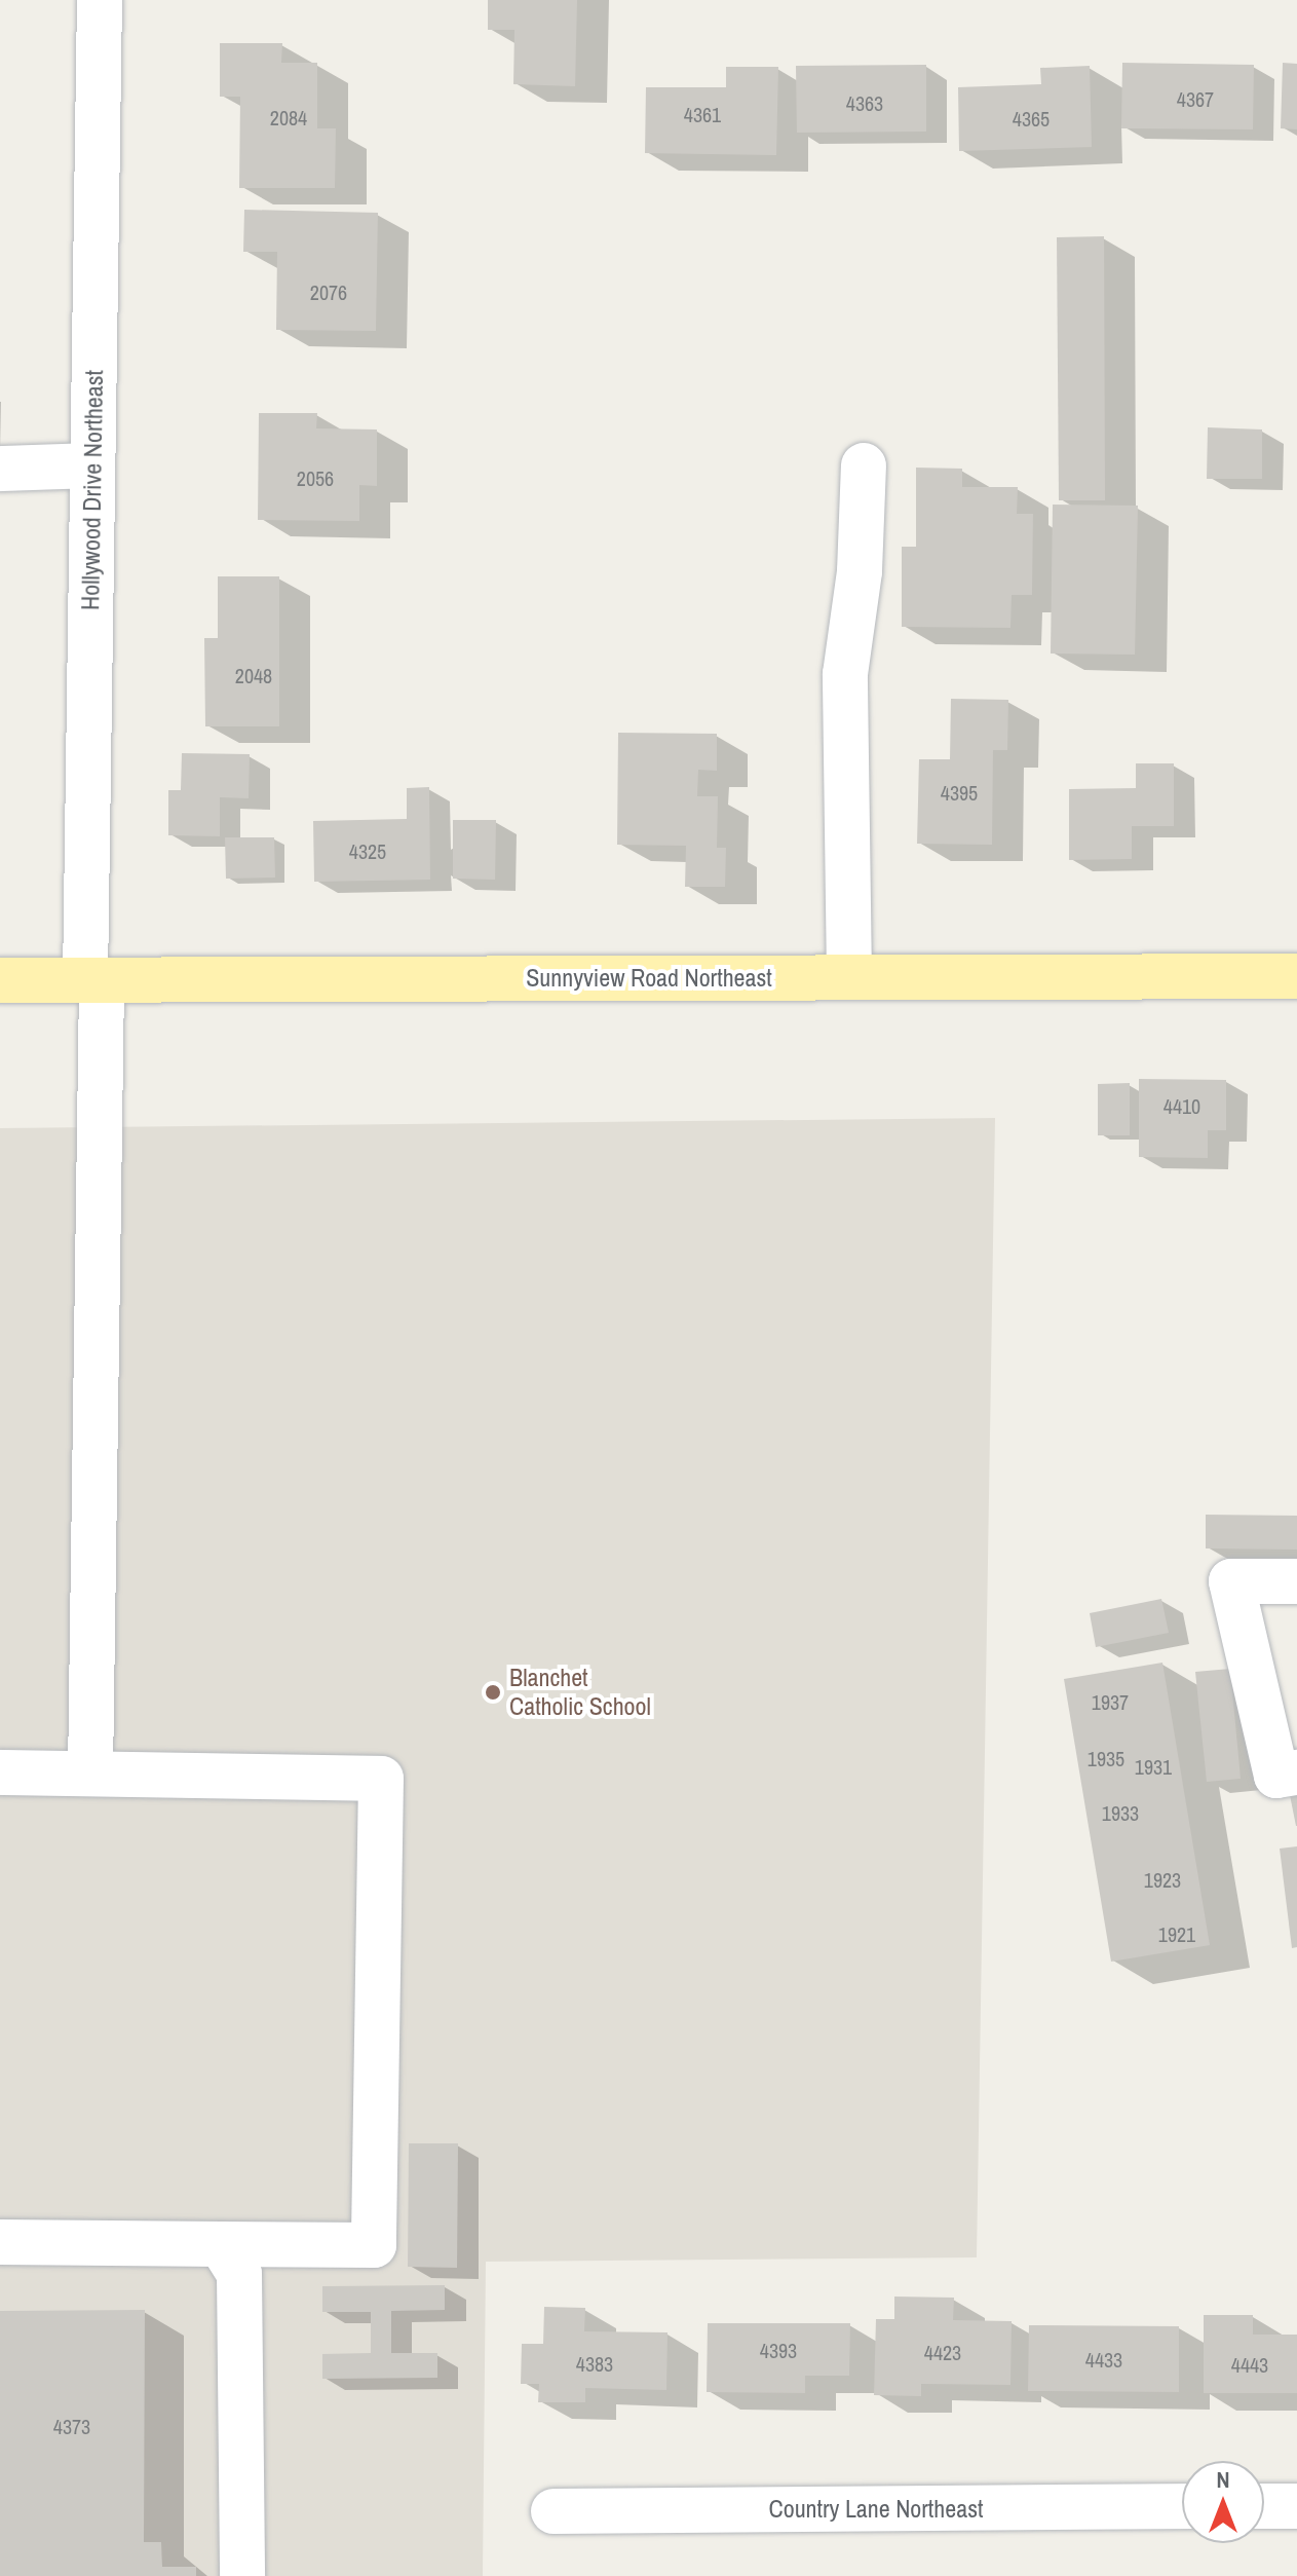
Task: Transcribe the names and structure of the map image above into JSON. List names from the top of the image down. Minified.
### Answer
{"streets":{"main road":["Sunnyview Road Northeast"],"street":["Hollywood Drive Northeast","Country Lane Northeast"]},"crossings":[["Hollywood Drive Northeast","Sunnyview Road Northeast"]],"places":["Blanchet Catholic School"],"house_numbers":["4367","4363","4361","2084","4365","2076","2056","2048","4395","4325","4410","1937","1935","1931","1933","1923","1921","4393","4423","4433","4383","4443","4373"],"north":"top"}
